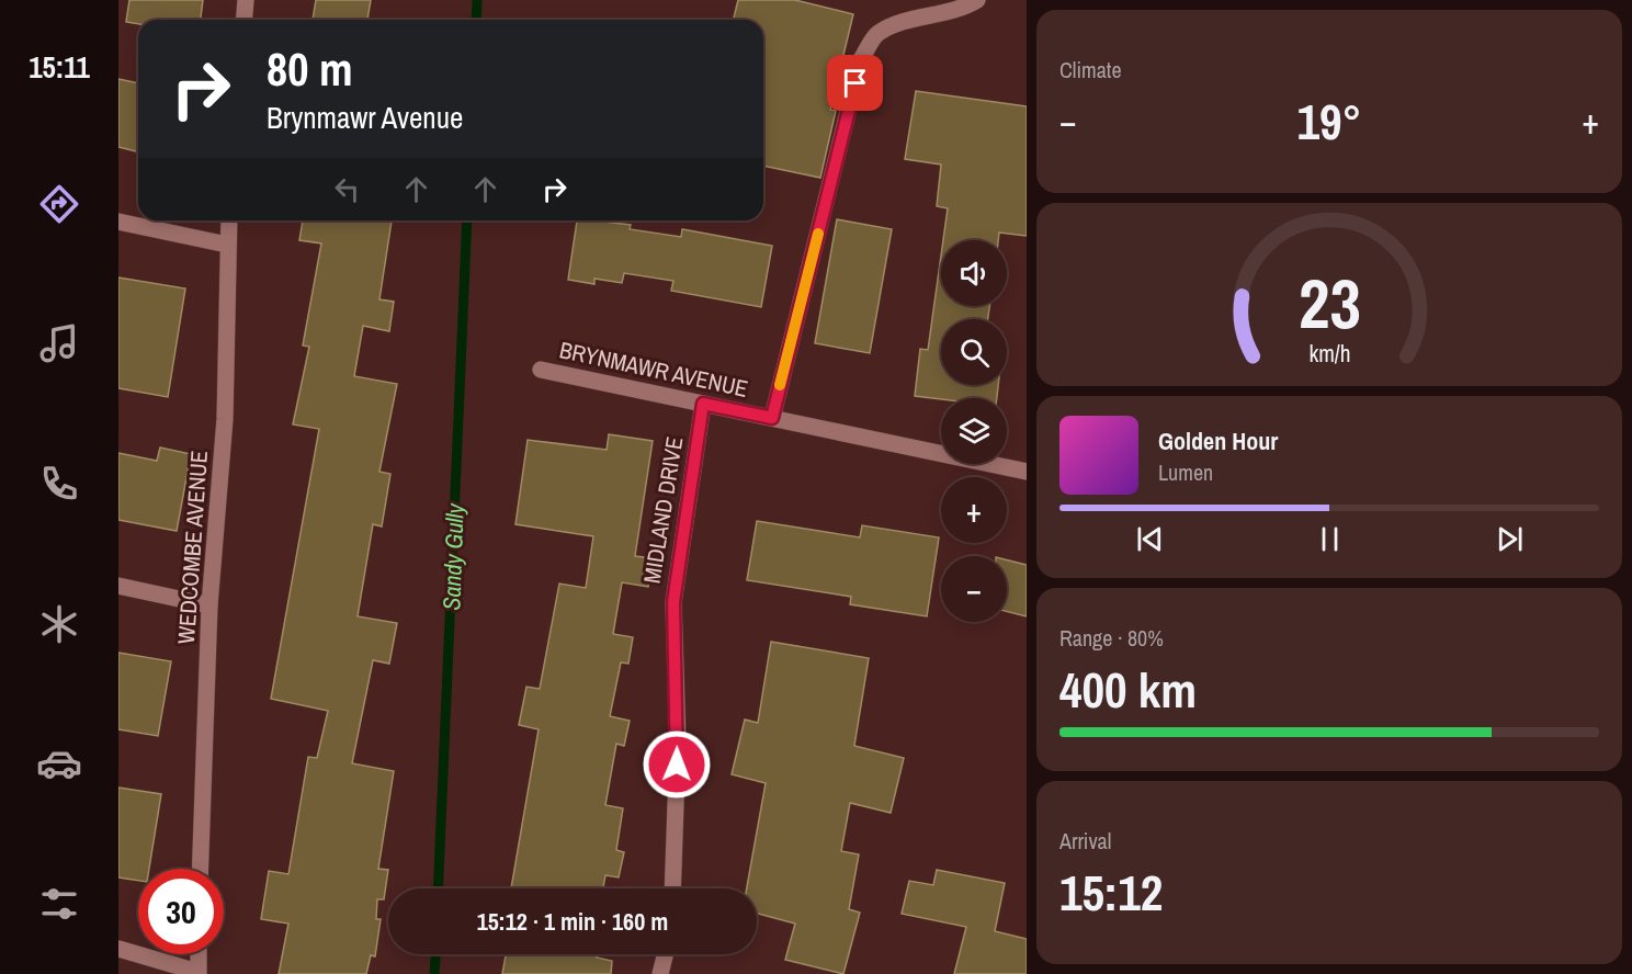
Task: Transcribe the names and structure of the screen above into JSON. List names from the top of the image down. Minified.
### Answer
{"streets":{"street":["BRYNMAWR AVENUE","MIDLAND DRIVE","WEDCOMBE AVENUE"]},"crossings":[["BRYNMAWR AVENUE","MIDLAND DRIVE"]],"water":["Sandy Gully"],"page":{"tabs":"15:11","tile":["Climate",["Range · 80%","400 km"],["Arrival","15:12"]],"turn":["80 m","Brynmawr Avenue"],"heat":["−","19°","+"],"map_buttons":["+","−"],"song":["Golden Hour","Lumen"],"limit":"30","trip":"15:12 · 1 min · 160 m","gauge":["23","km/h"]}}
